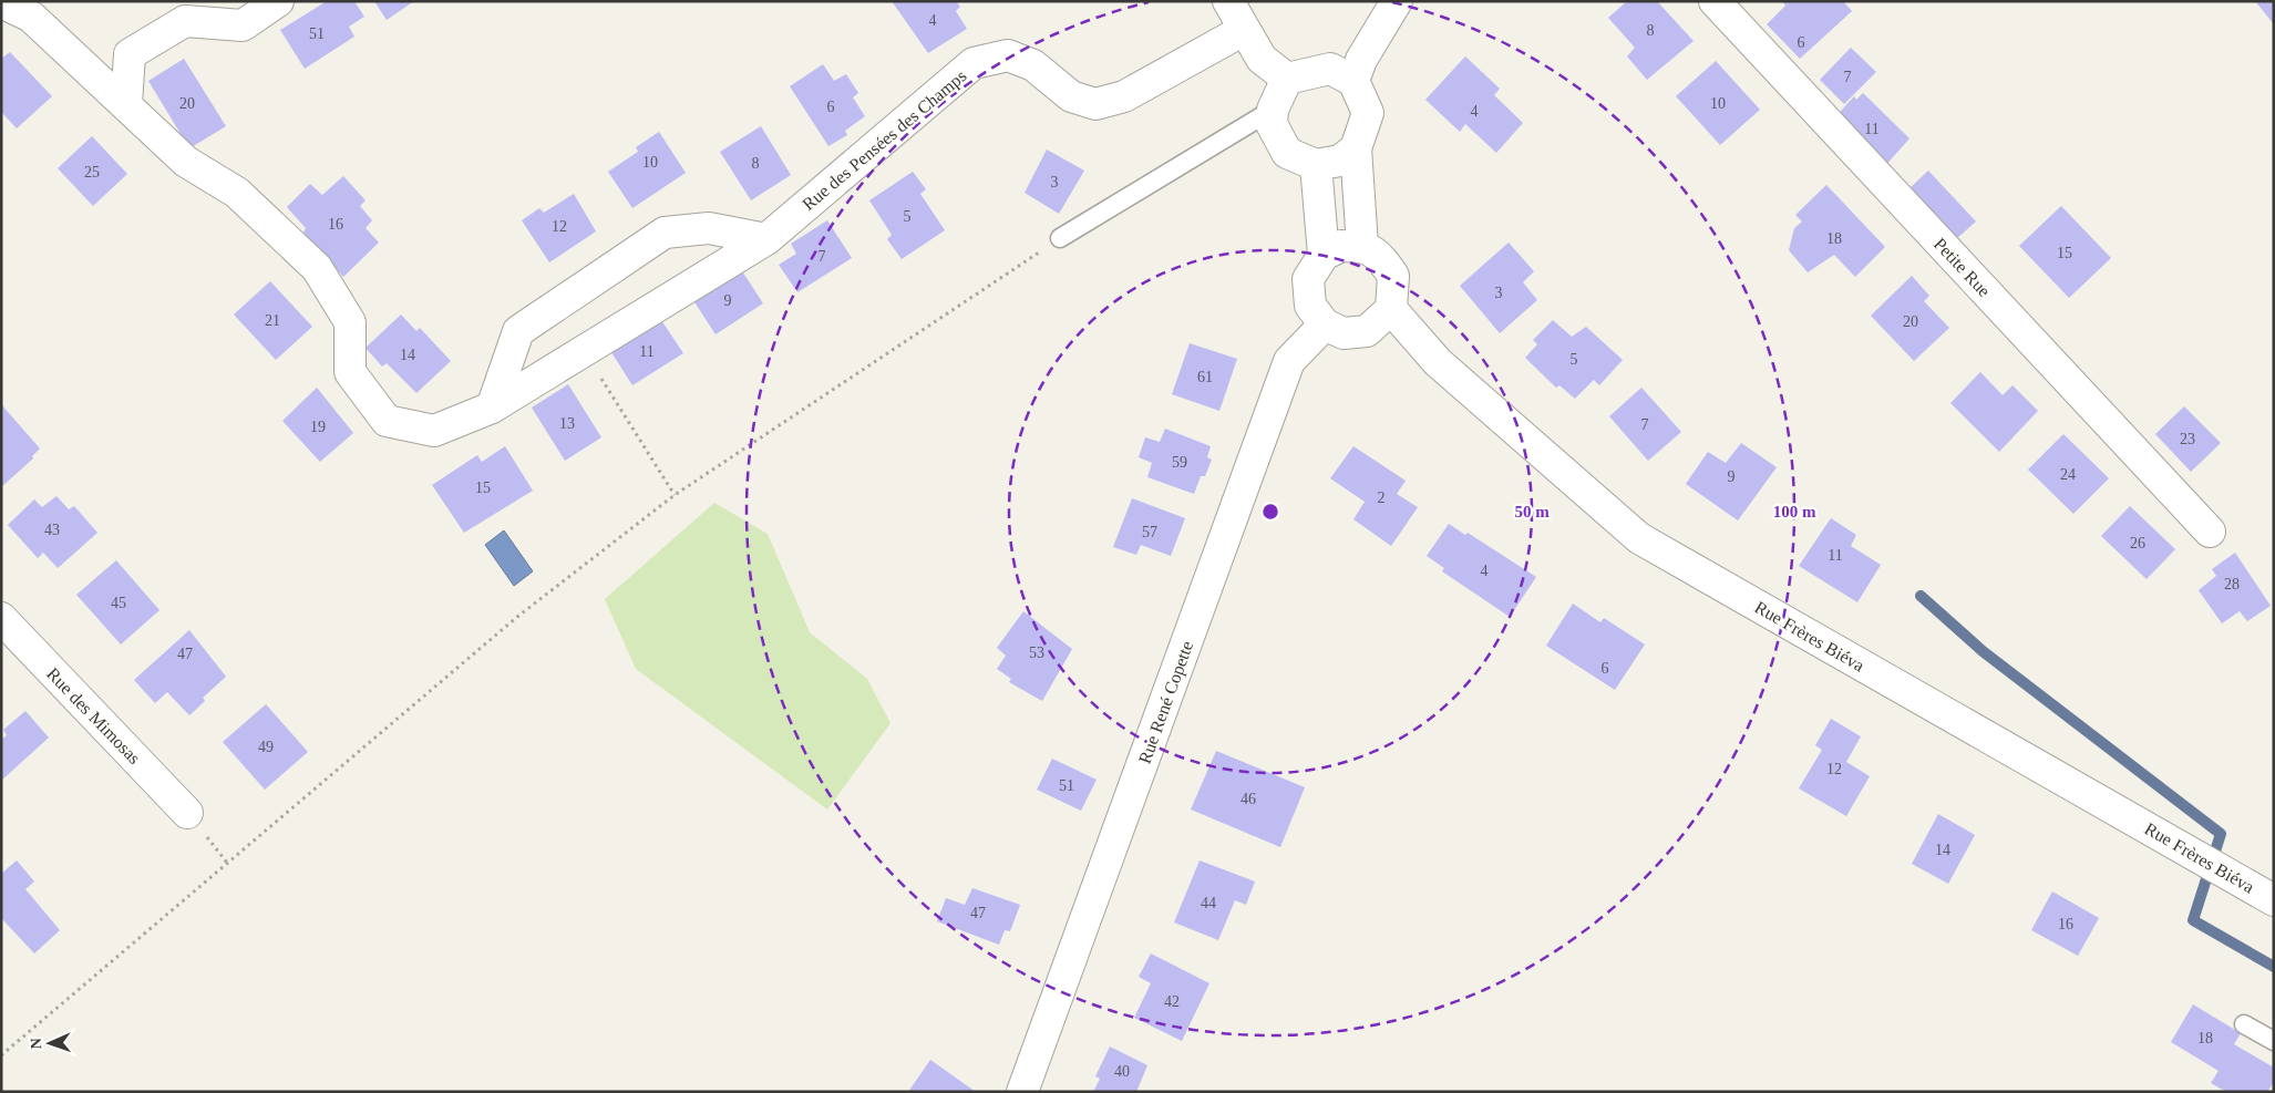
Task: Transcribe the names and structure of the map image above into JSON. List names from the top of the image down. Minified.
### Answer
{"streets":{"street":["Rue des Pensées des Champs","Petite Rue","Rue Frères Biéva","Rue René Copette","Rue des Mimosas"]},"crossings":[["Rue Frères Biéva","Rue René Copette"]],"house_numbers":["4","8","51","6","7","20","10","6","4","11","10","8","25","3","5","16","12","18","15","7","3","9","21","20","11","14","5","61","13","7","19","23","59","24","9","15","2","43","57","26","11","4","28","45","53","47","6","49","12","51","46","14","44","47","16","42","18","40"],"north":"left","rings":["50 m","100 m"]}
